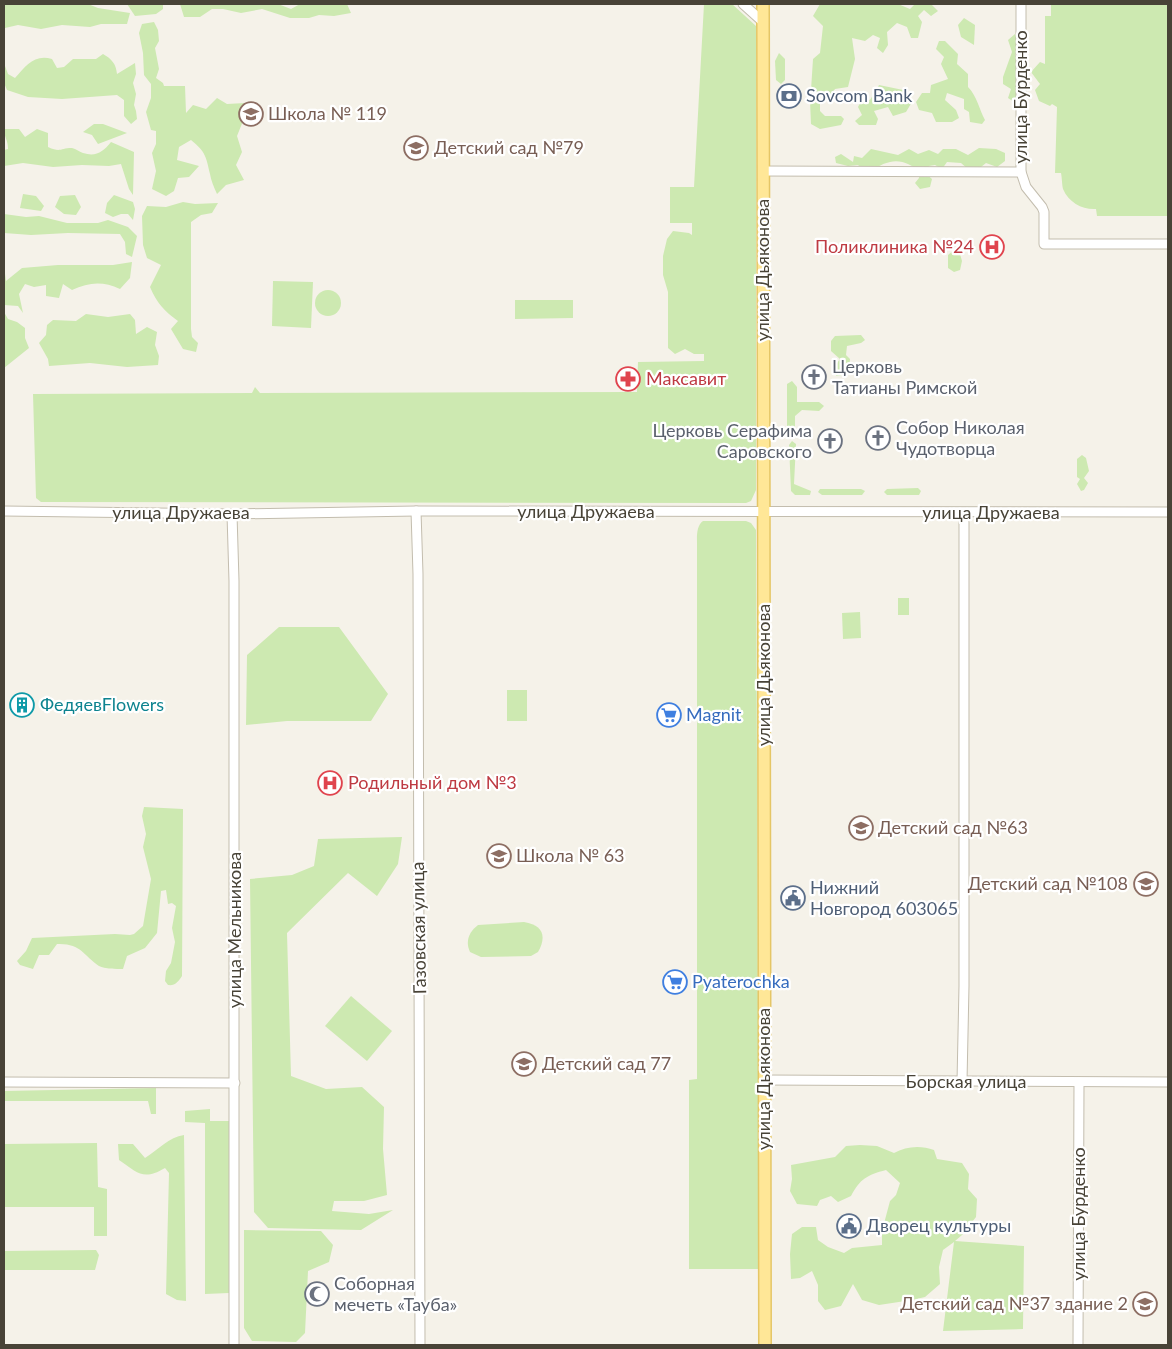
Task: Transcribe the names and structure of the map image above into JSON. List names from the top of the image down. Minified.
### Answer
{"streets":{"main road":["улица Дьяконова"],"street":["улица Бурденко","улица Дружаева","Газовская улица","улица Мельникова","Борская улица"]},"crossings":[["улица Бурденко","Борская улица"],["улица Дьяконова","улица Дружаева"],["улица Дьяконова","Борская улица"],["улица Дружаева","Газовская улица"],["улица Дружаева","улица Мельникова"]],"places":{"bank":["Sovcom Bank"],"school or university":["Школа № 119","Детский сад №79","Детский сад №63","Школа № 63","Детский сад №108","Детский сад 77","Детский сад №37 здание 2"],"hospital":["Поликлиника №24","Родильный дом №3"],"church":["Церковь Татианы Римской","Собор Николая Чудотворца","Церковь Серафима Саровского"],"pharmacy":["Максавит"],"building":["ФедяевFlowers"],"supermarket":["Magnit","Pyaterochka"],"public building":["Нижний Новгород 603065","Дворец культуры"],"mosque":["Соборная мечеть «Тауба»"]}}
